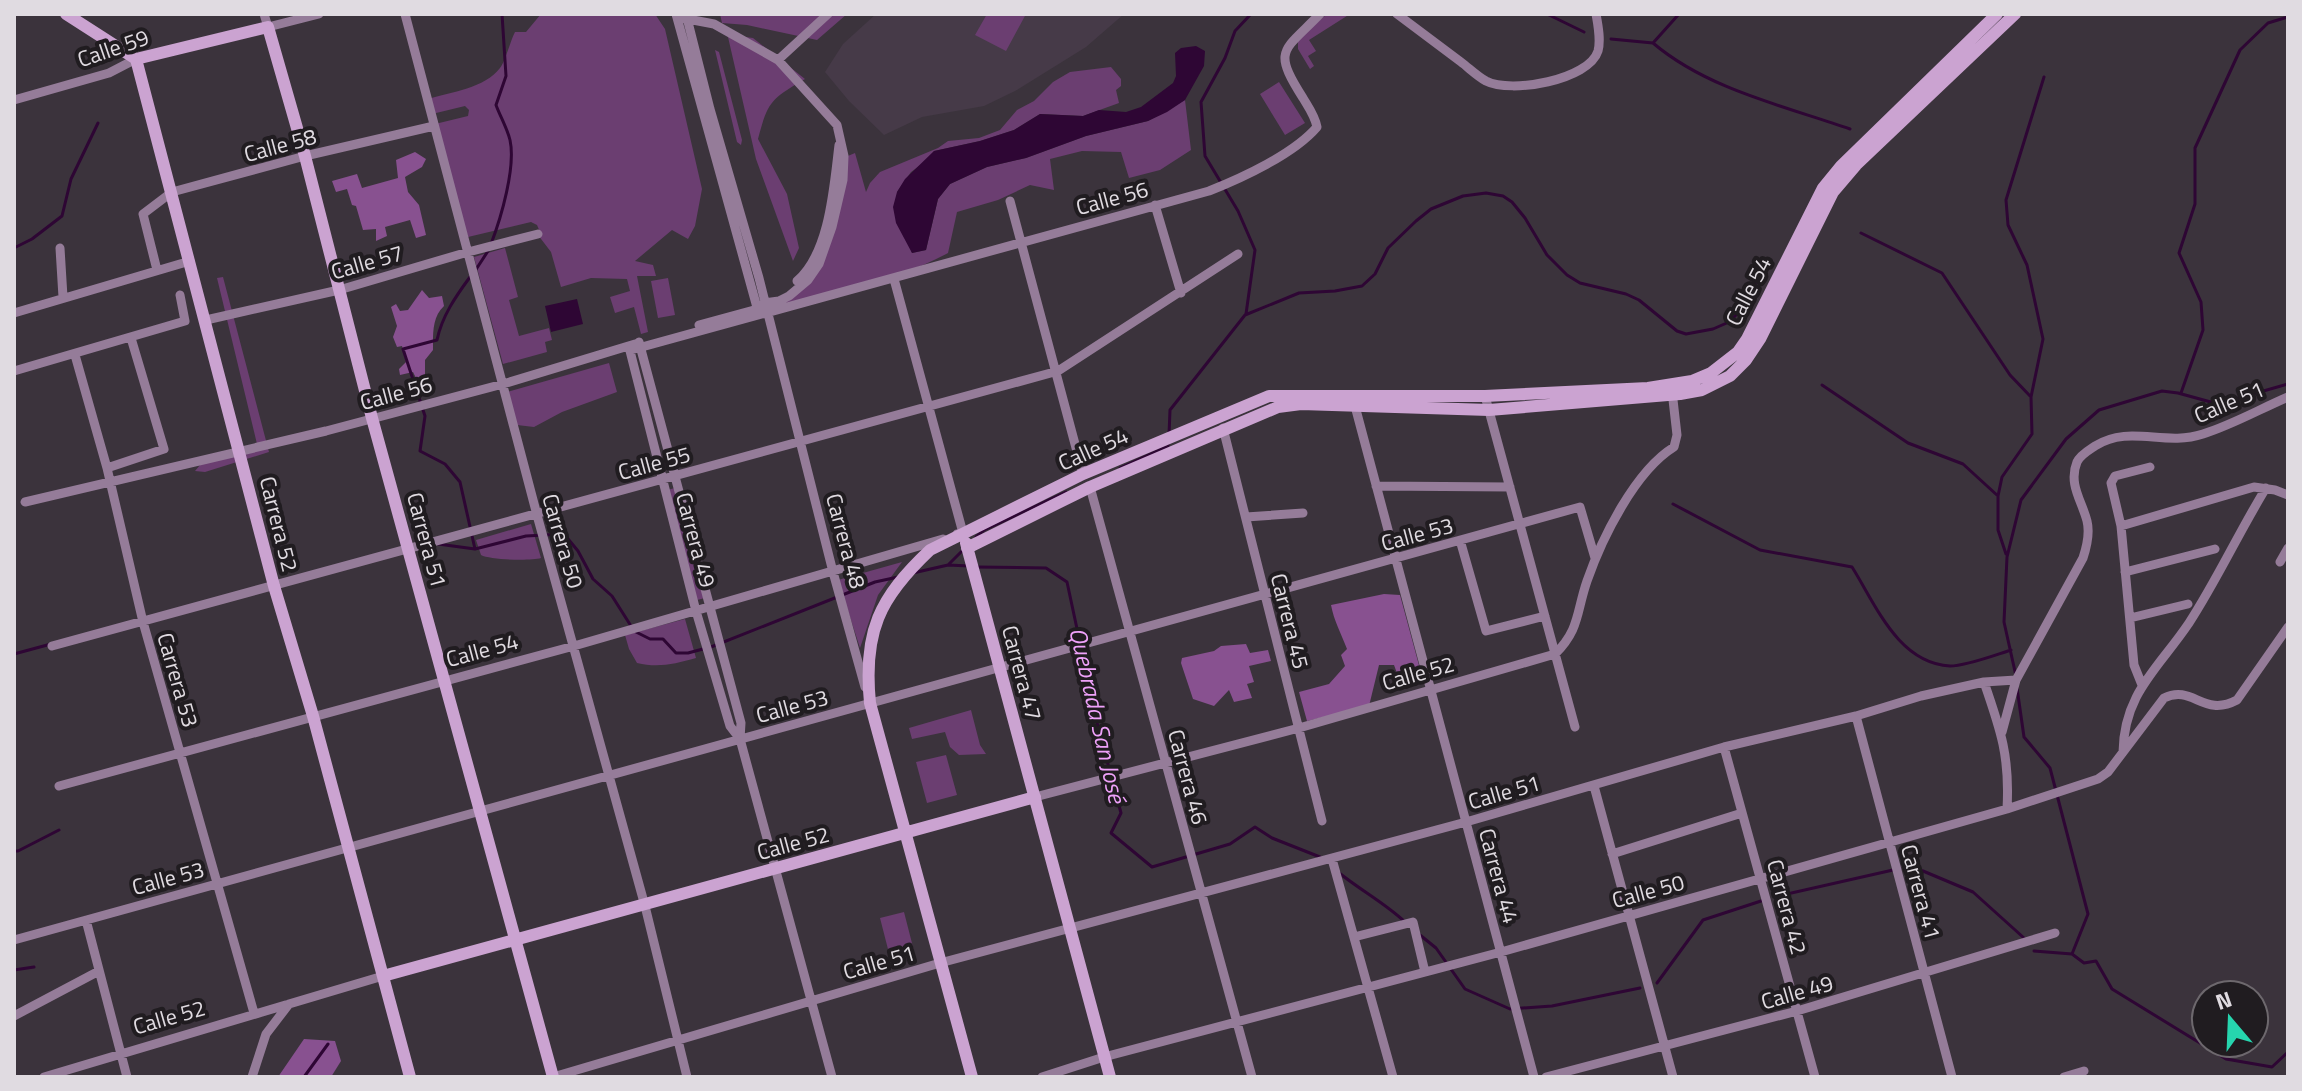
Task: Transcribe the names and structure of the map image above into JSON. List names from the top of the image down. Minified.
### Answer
{"streets":{"main road":["Calle 59","Calle 54","Carrera 52","Carrera 51","Carrera 48","Carrera 47","Calle 52"],"street":["Calle 58","Calle 56","Calle 57","Calle 51","Calle 55","Calle 53","Carrera 49","Carrera 50","Carrera 45","Carrera 53","Carrera 46","Carrera 44","Calle 50","Carrera 41","Carrera 42","Calle 49"]},"crossings":[["Calle 59","Carrera 52"],["Calle 59","Carrera 51"],["Calle 58","Carrera 52"],["Calle 58","Carrera 51"],["Calle 58","Carrera 50"],["Calle 56","Carrera 52"],["Calle 56","Carrera 51"],["Calle 56","Carrera 49"],["Calle 56","Carrera 50"],["Calle 56","Carrera 48"],["Calle 56","Carrera 47"],["Calle 56","Carrera 53"],["Calle 57","Carrera 52"],["Calle 57","Carrera 51"],["Calle 57","Carrera 50"],["Calle 54","Carrera 52"],["Calle 54","Carrera 51"],["Calle 54","Carrera 49"],["Calle 54","Carrera 50"],["Calle 54","Carrera 48"],["Calle 54","Carrera 45"],["Calle 54","Carrera 47"],["Calle 54","Carrera 53"],["Calle 54","Carrera 46"],["Calle 54","Carrera 44"],["Calle 51","Carrera 51"],["Calle 51","Carrera 49"],["Calle 51","Carrera 50"],["Calle 51","Carrera 48"],["Calle 51","Carrera 47"],["Calle 51","Carrera 46"],["Calle 51","Carrera 44"],["Calle 51","Carrera 41"],["Calle 51","Carrera 42"],["Calle 55","Carrera 52"],["Calle 55","Carrera 51"],["Calle 55","Carrera 49"],["Calle 55","Carrera 50"],["Calle 55","Carrera 48"],["Calle 55","Carrera 47"],["Calle 55","Carrera 53"],["Carrera 52","Calle 53"],["Carrera 52","Calle 52"],["Calle 53","Carrera 51"],["Calle 53","Carrera 49"],["Calle 53","Carrera 50"],["Calle 53","Carrera 48"],["Calle 53","Carrera 45"],["Calle 53","Carrera 47"],["Calle 53","Carrera 53"],["Calle 53","Carrera 46"],["Calle 53","Carrera 44"],["Carrera 51","Calle 52"],["Carrera 49","Calle 52"],["Carrera 50","Calle 52"],["Carrera 48","Calle 52"],["Carrera 45","Calle 52"],["Carrera 47","Calle 52"],["Carrera 47","Calle 50"],["Calle 52","Carrera 53"],["Calle 52","Carrera 46"],["Calle 52","Carrera 44"],["Carrera 46","Calle 50"],["Carrera 44","Calle 50"],["Calle 50","Carrera 41"],["Calle 50","Carrera 42"],["Carrera 41","Calle 49"],["Carrera 42","Calle 49"]],"water":["Quebrada San José"],"north":"top"}
